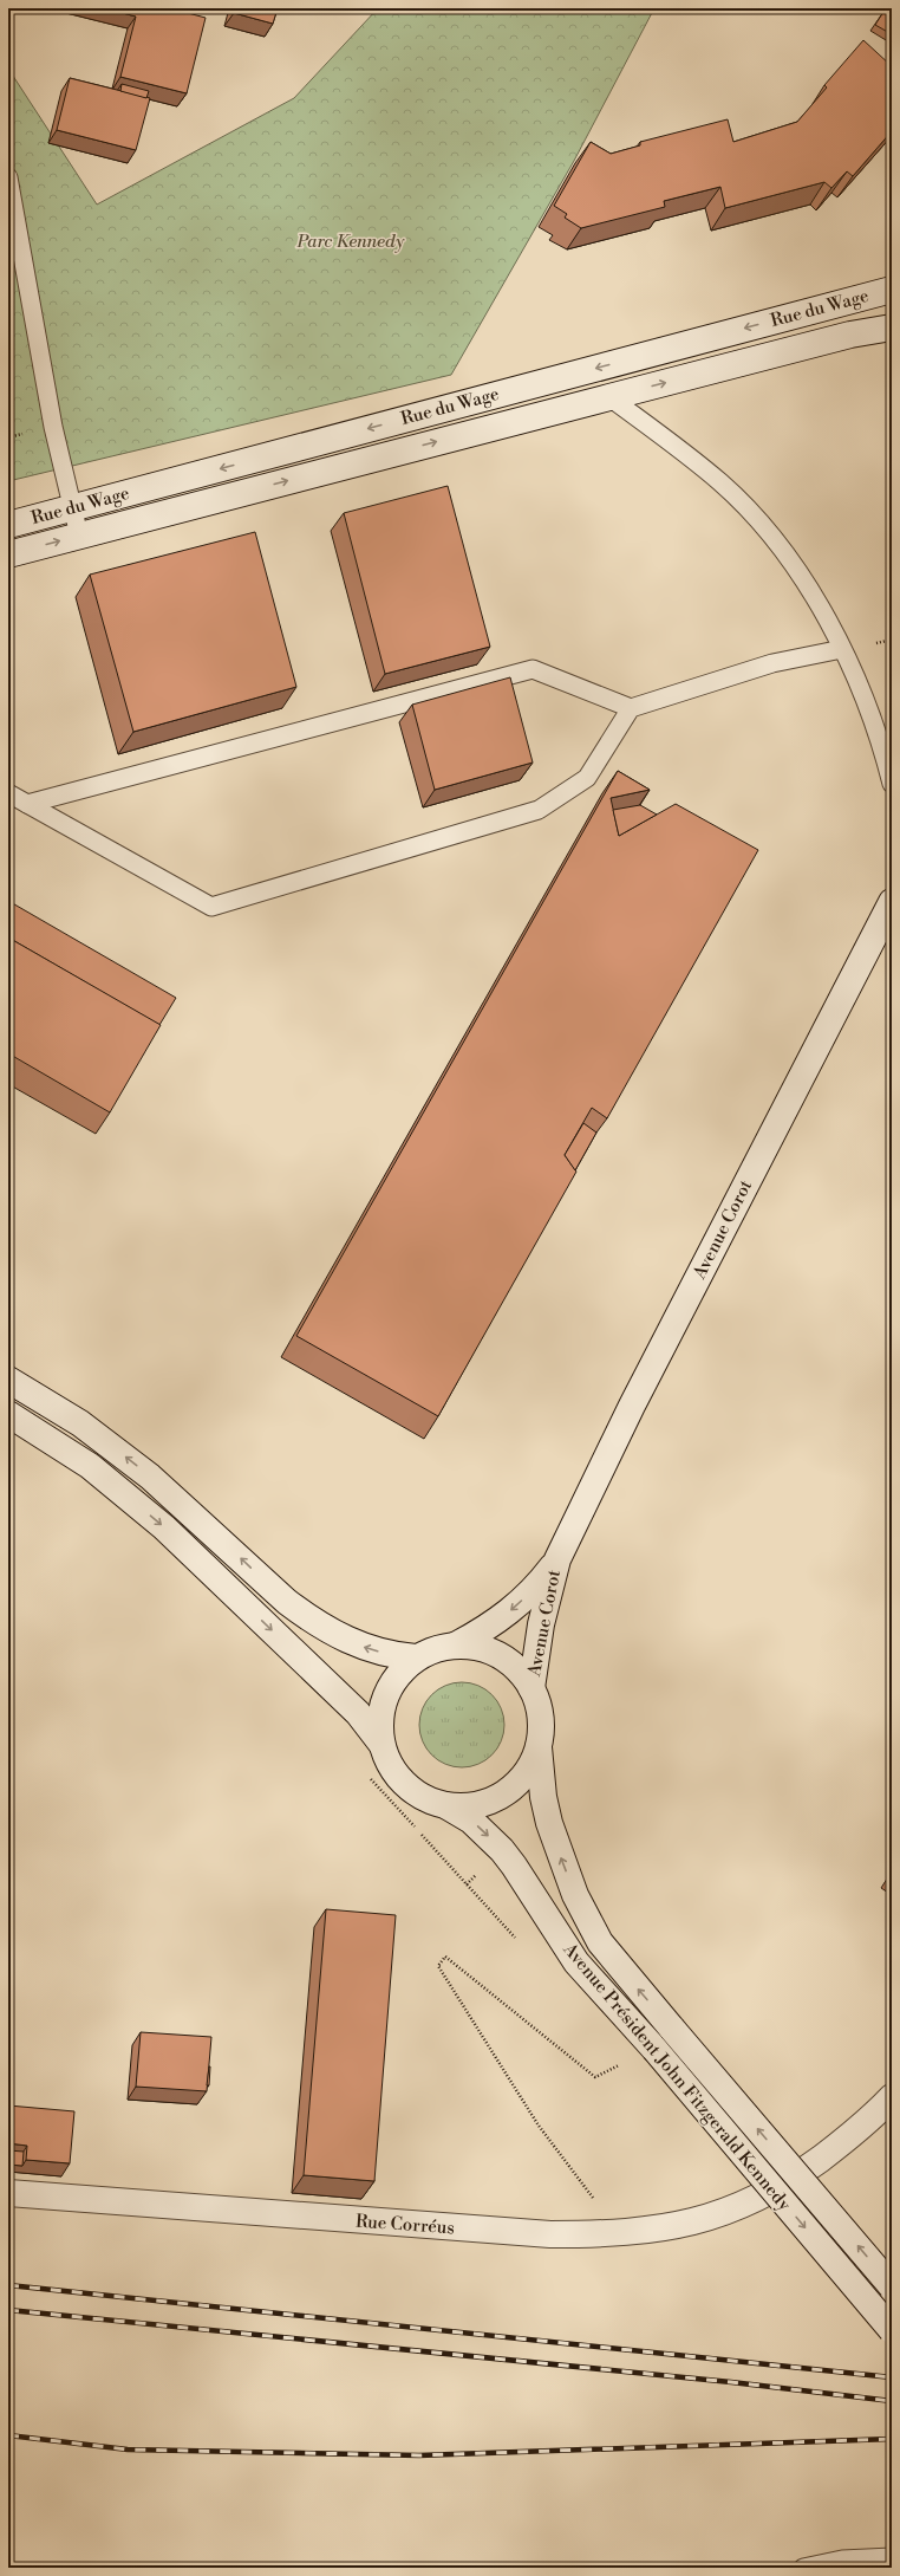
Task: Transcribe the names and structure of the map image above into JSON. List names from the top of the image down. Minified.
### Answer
{"streets":{"street":["Rue du Wage","Avenue Corot","Avenue Président John Fitzgerald Kennedy","Rue Corréus"]},"crossings":[["Avenue Corot","Avenue Président John Fitzgerald Kennedy"]],"parks":["Parc Kennedy"]}
